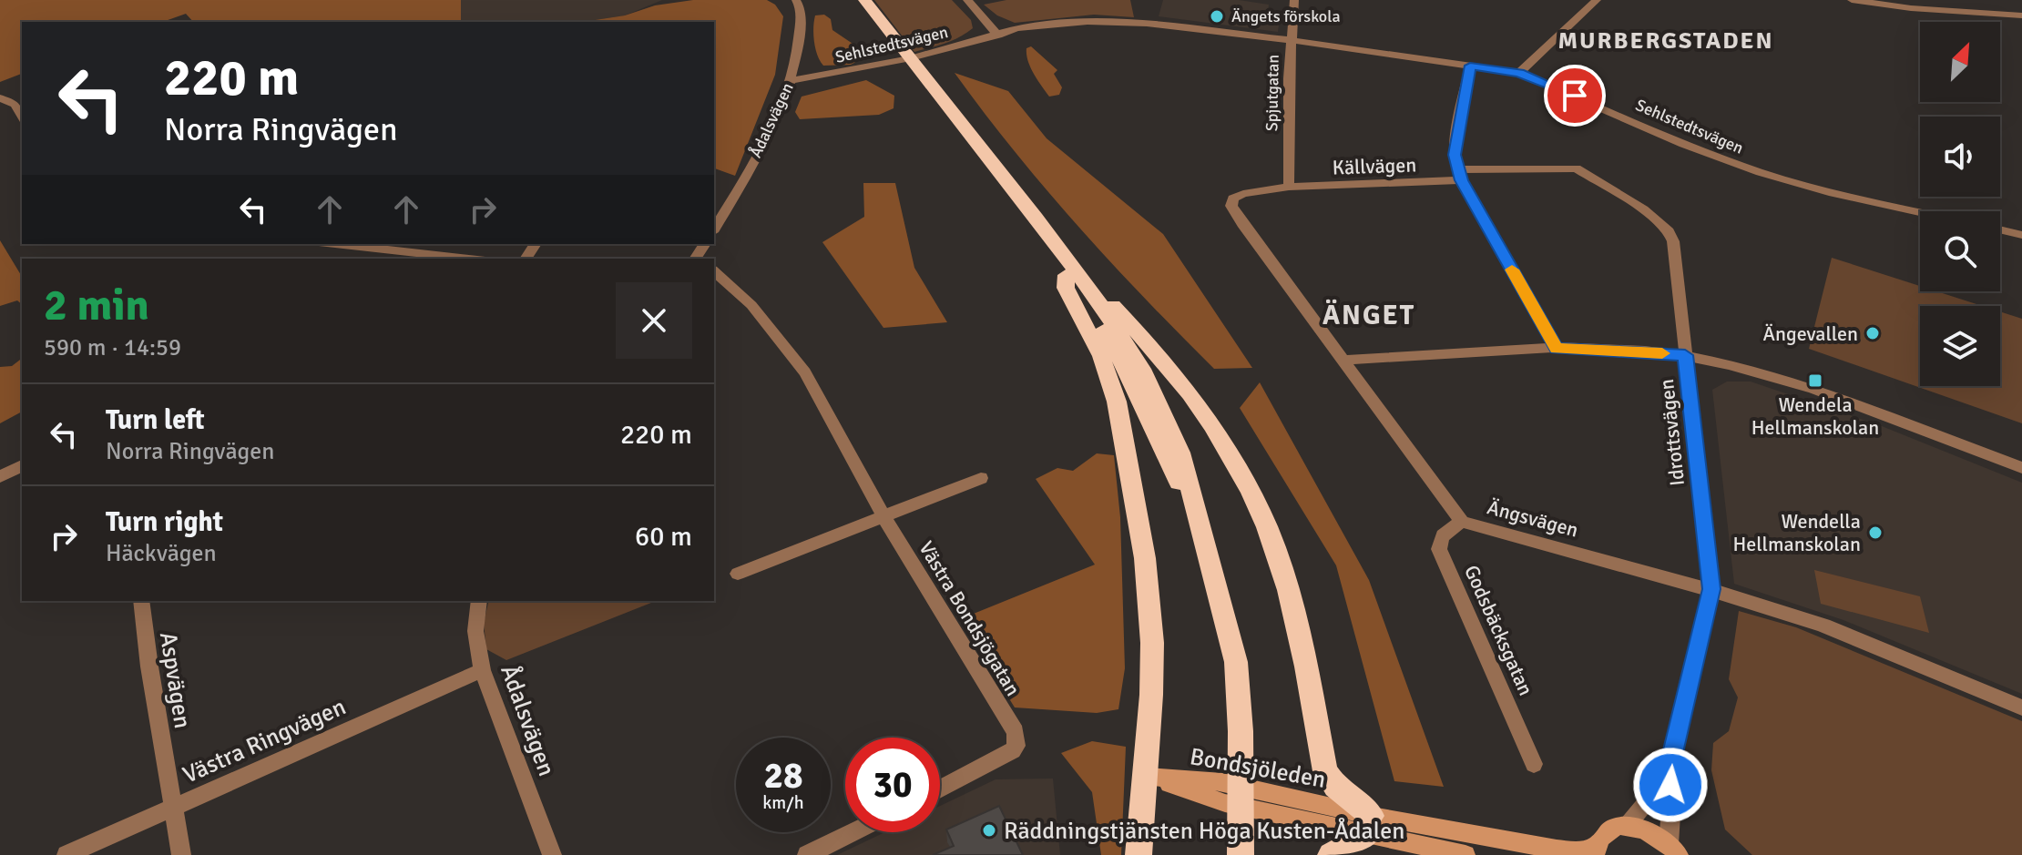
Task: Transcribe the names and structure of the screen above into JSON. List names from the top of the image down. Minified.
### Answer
{"streets":{"main road":["Bondsjöleden"],"street":["Sehlstedtsvägen","Spjutgatan","Ådalsvägen","Källvägen","Idrottsvägen","Ängsvägen","Västra Bondsjögatan","Godsbäcksgatan","Aspvägen","Västra Ringvägen"]},"crossings":[["Sehlstedtsvägen","Spjutgatan"],["Sehlstedtsvägen","Ådalsvägen"],["Spjutgatan","Källvägen"],["Spjutgatan","Ängsvägen"],["Ådalsvägen","Västra Ringvägen"],["Källvägen","Idrottsvägen"],["Källvägen","Ängsvägen"],["Idrottsvägen","Ängsvägen"],["Ängsvägen","Godsbäcksgatan"],["Aspvägen","Västra Ringvägen"]],"districts":["MURBERGSTADEN","ÄNGET"],"places":{"other":["Ängets förskola","Ängevallen","Wendella Hellmanskolan","Räddningstjänsten Höga Kusten-Ådalen"],"transit":["Wendela Hellmanskolan"]},"north":"top right","page":{"turn":["220 m","Norra Ringvägen"],"heading":["2 min","590 m · 14:59"],"list":[{"name":"Turn left","note":"Norra Ringvägen","value":"220 m"},{"name":"Turn right","note":"Häckvägen","value":"60 m"}],"speed":"28 km/h","limit":"30"}}
